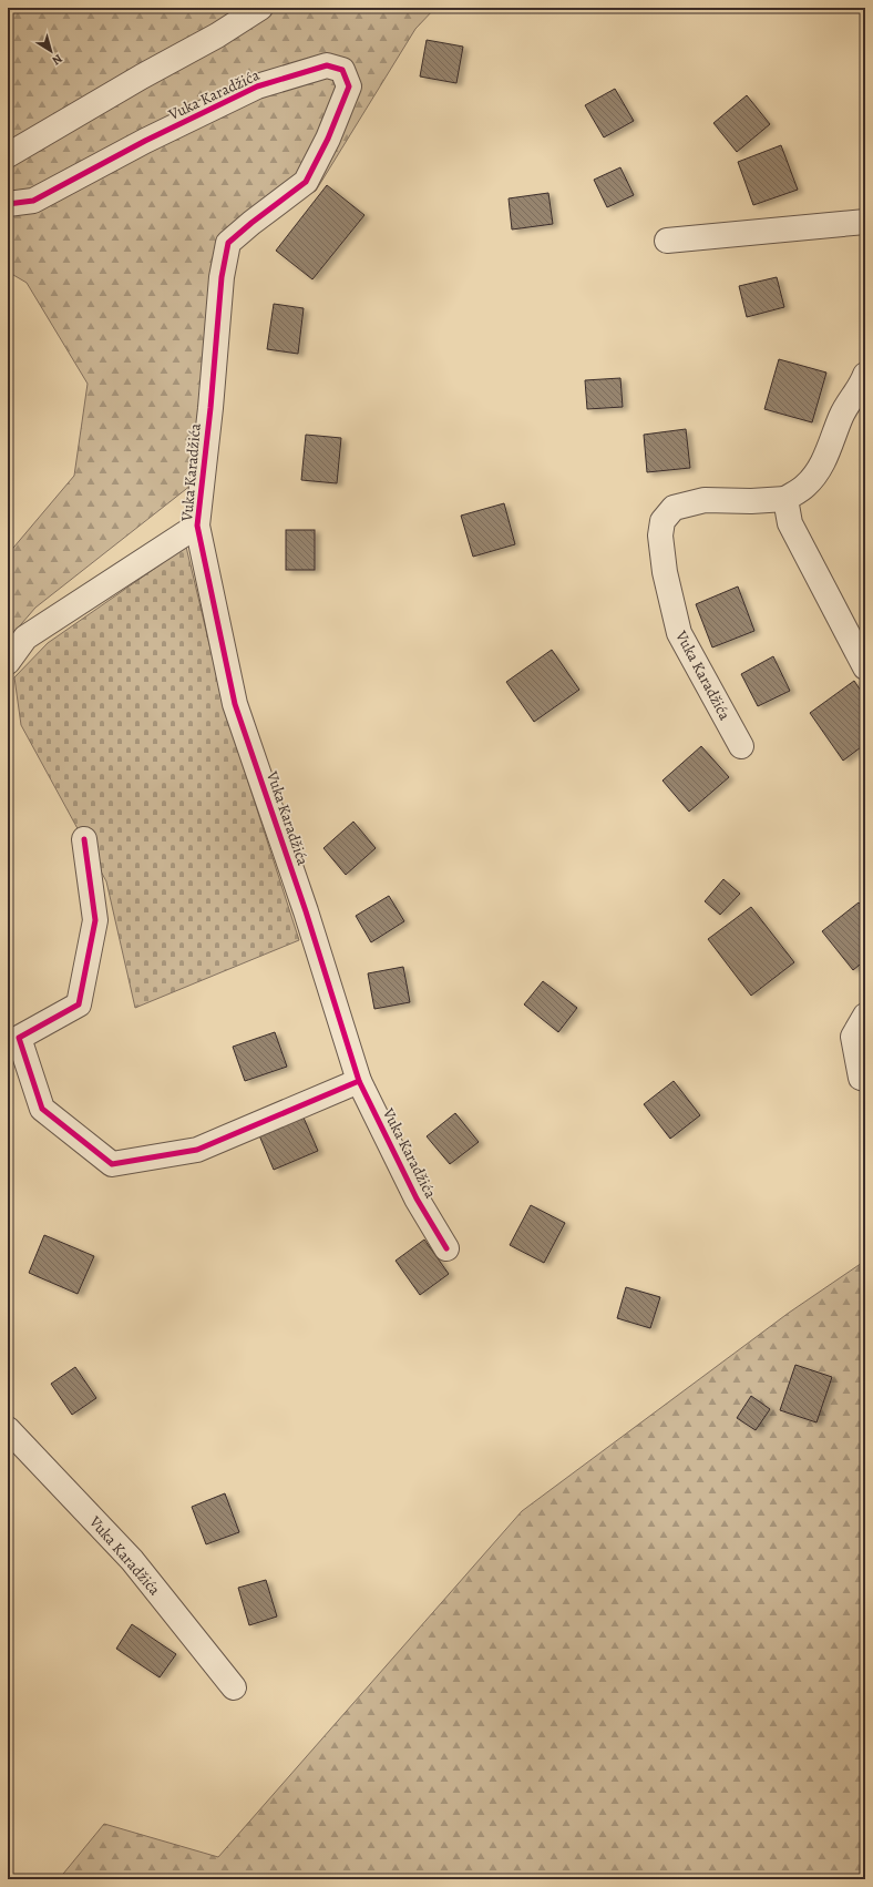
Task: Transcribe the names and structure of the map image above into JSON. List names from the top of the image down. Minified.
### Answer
{"streets":{"street":["Vuka Karadžića"]},"north":"bottom right"}
